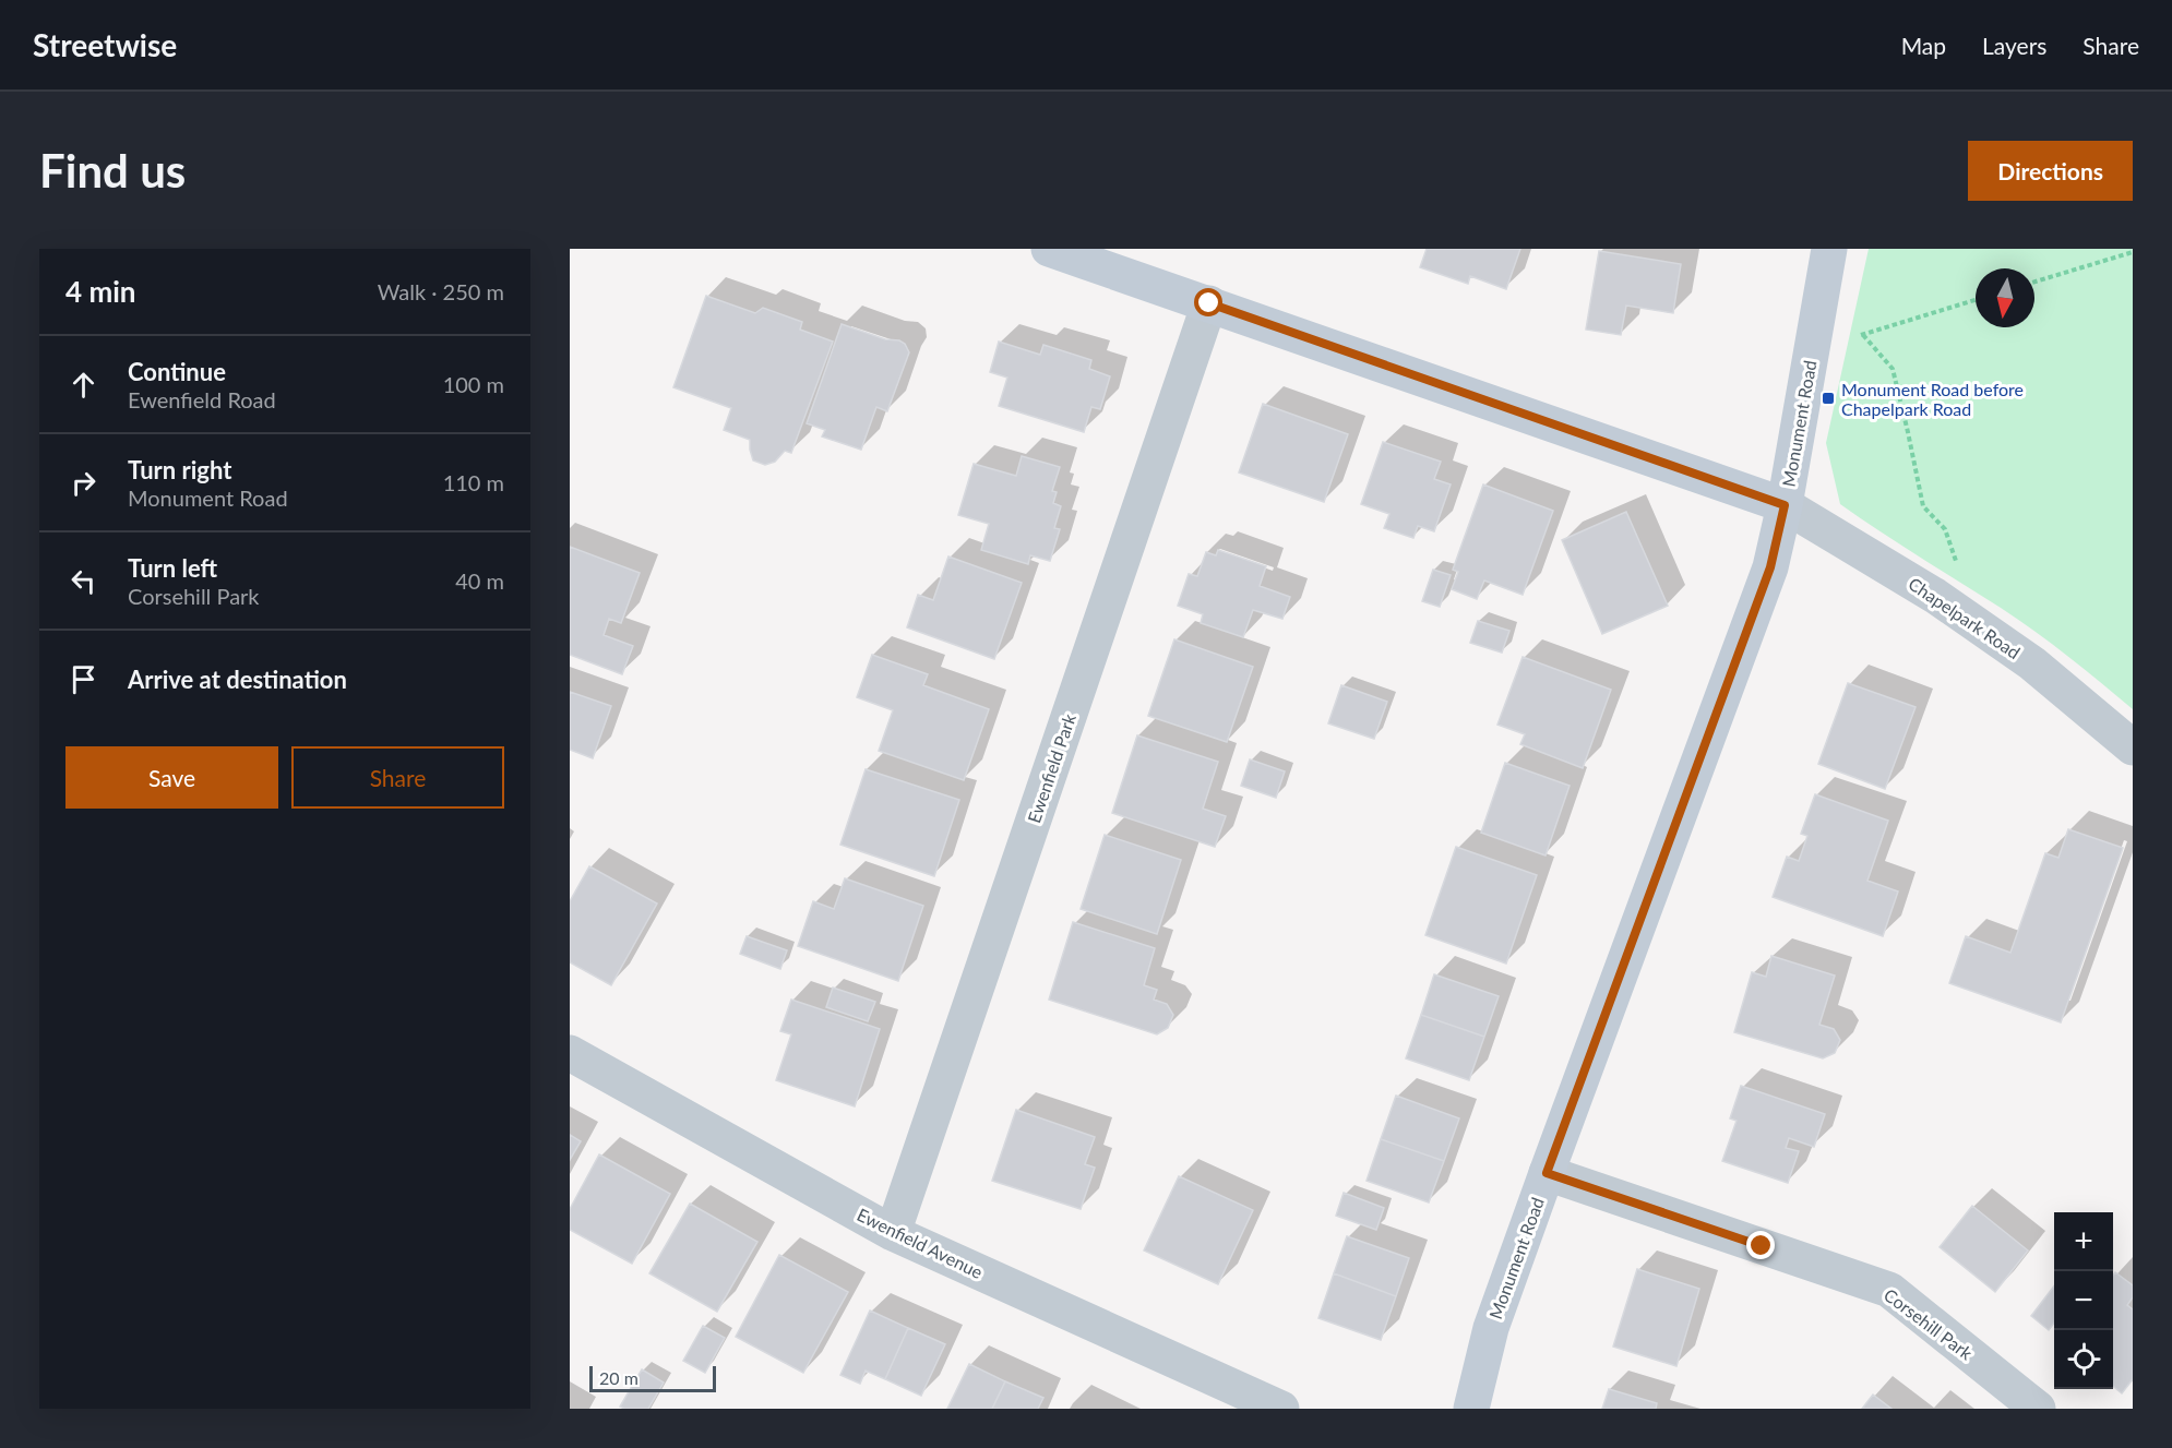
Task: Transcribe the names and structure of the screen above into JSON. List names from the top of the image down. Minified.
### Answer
{"streets":{"main road":["Monument Road"],"street":["Chapelpark Road","Ewenfield Park","Ewenfield Avenue","Corsehill Park"]},"crossings":[["Monument Road","Chapelpark Road"],["Monument Road","Corsehill Park"],["Ewenfield Park","Ewenfield Avenue"]],"places":{"transit":["Monument Road before Chapelpark Road"]},"scale_bar":"20 m","north":"bottom","page":{"header":"Streetwise","nav":["Map","Layers","Share"],"buttons":["Directions",["Save","Share"]],"title":"Find us","heading":["4 min","Walk · 250 m"],"list":[["Continue","Ewenfield Road","100 m"],["Turn right","Monument Road","110 m"],["Turn left","Corsehill Park","40 m"],"Arrive at destination"],"map_buttons":["+","−"],"scale":"20 m"}}
